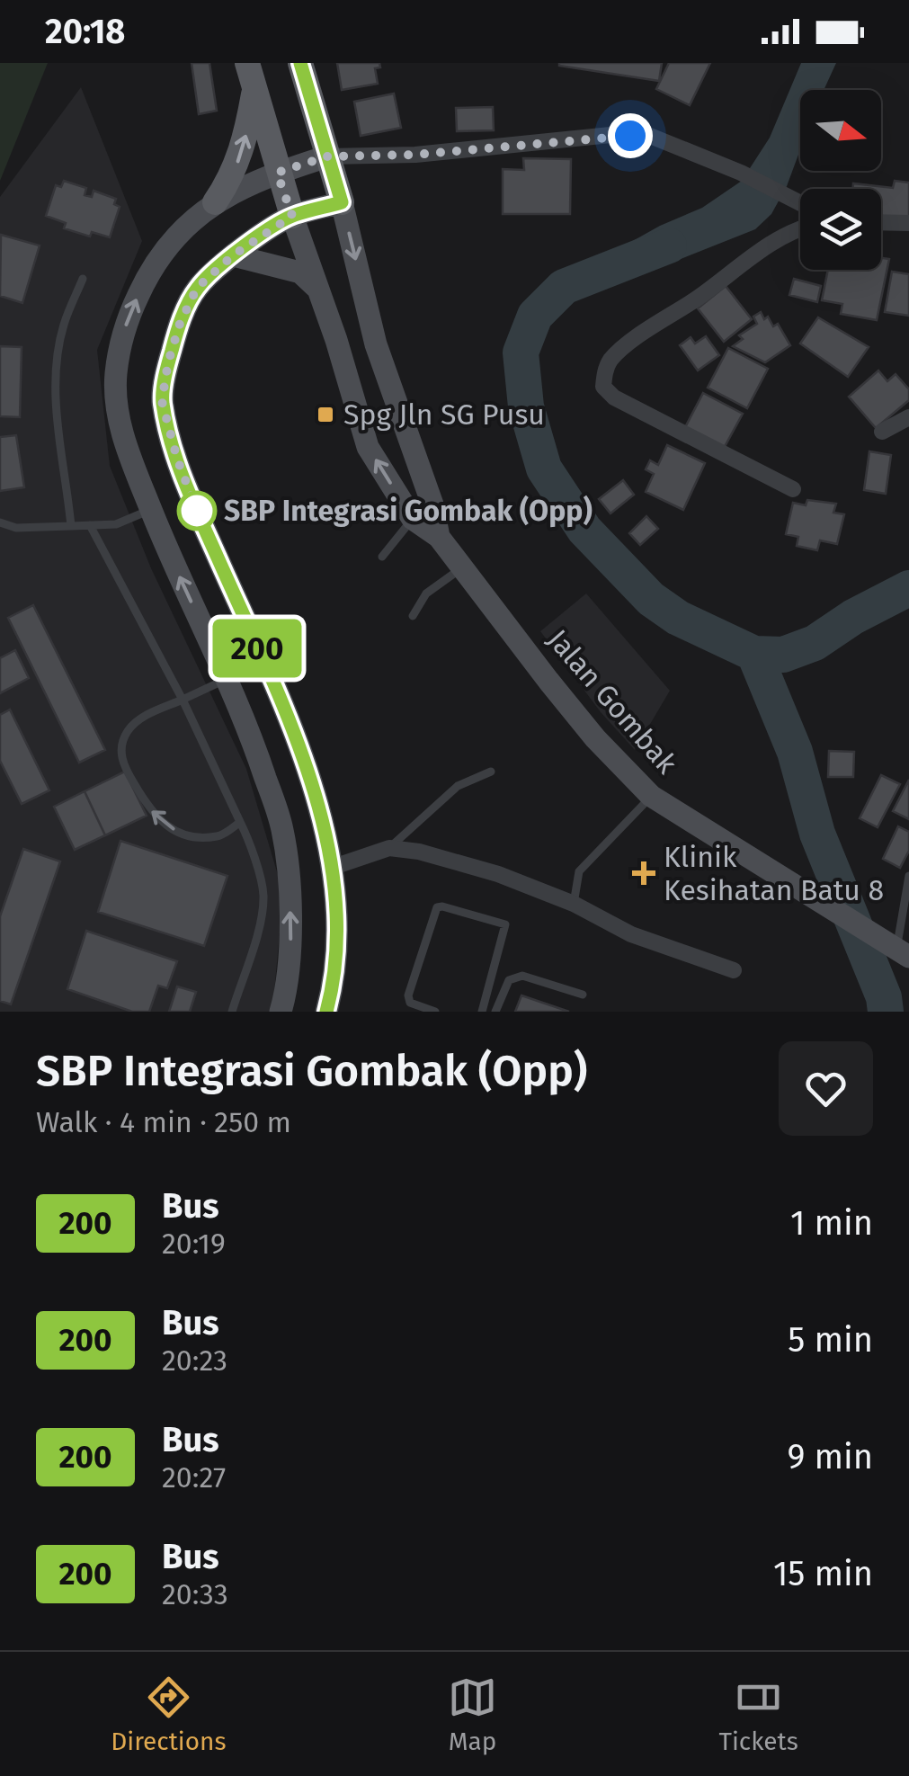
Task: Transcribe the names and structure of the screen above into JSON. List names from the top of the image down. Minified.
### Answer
{"streets":{"main road":["Jalan Gombak"]},"places":{"transit":["Spg Jln SG Pusu"],"other":["SBP Integrasi Gombak (Opp)"],"health":["Klinik Kesihatan Batu 8"]},"lines":["bus line 200"],"north":"right","page":{"status":"20:18","on_map":"200","heading":["SBP Integrasi Gombak (Opp)","Walk · 4 min · 250 m"],"list":[{"mark":"200","name":"Bus","note":"20:19","value":"1 min"},{"mark":"200","name":"Bus","note":"20:23","value":"5 min"},{"mark":"200","name":"Bus","note":"20:27","value":"9 min"},{"mark":"200","name":"Bus","note":"20:33","value":"15 min"}],"tabs":["Directions","Map","Tickets"]}}
